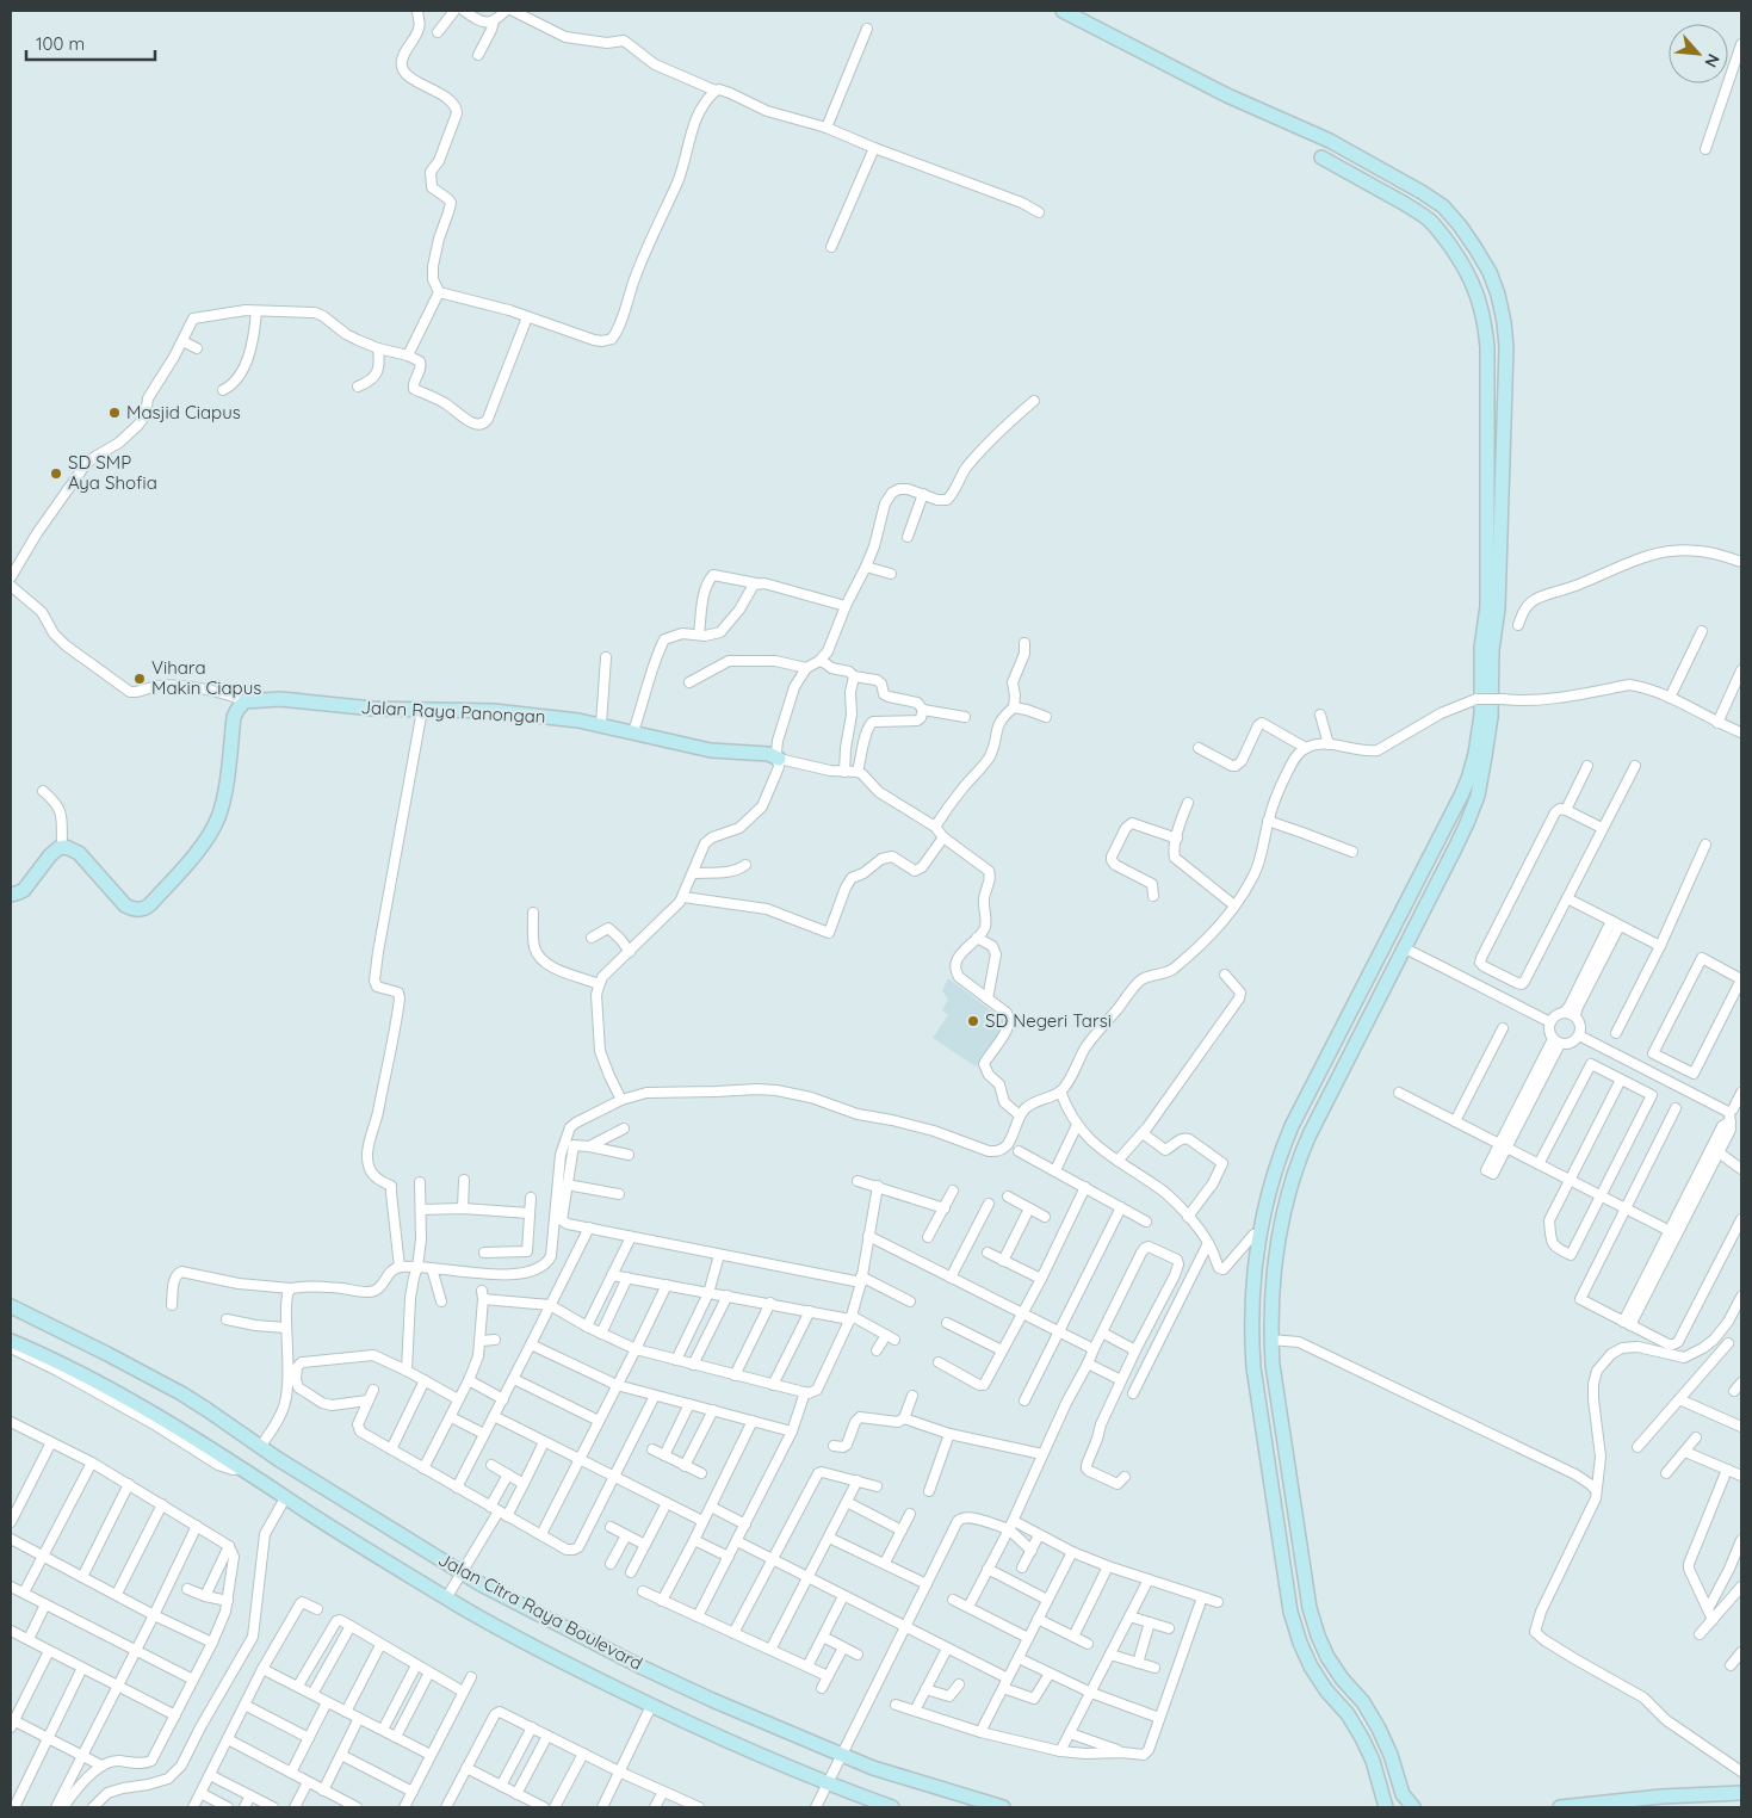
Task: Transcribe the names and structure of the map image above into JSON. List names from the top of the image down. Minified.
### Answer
{"streets":{"street":["Jalan Raya Panongan","Jalan Citra Raya Boulevard"]},"places":["Masjid Ciapus","SD SMP Aya Shofia","Vihara Makin Ciapus","SD Negeri Tarsi"],"scale_bar":"100 m","north":"bottom right"}
